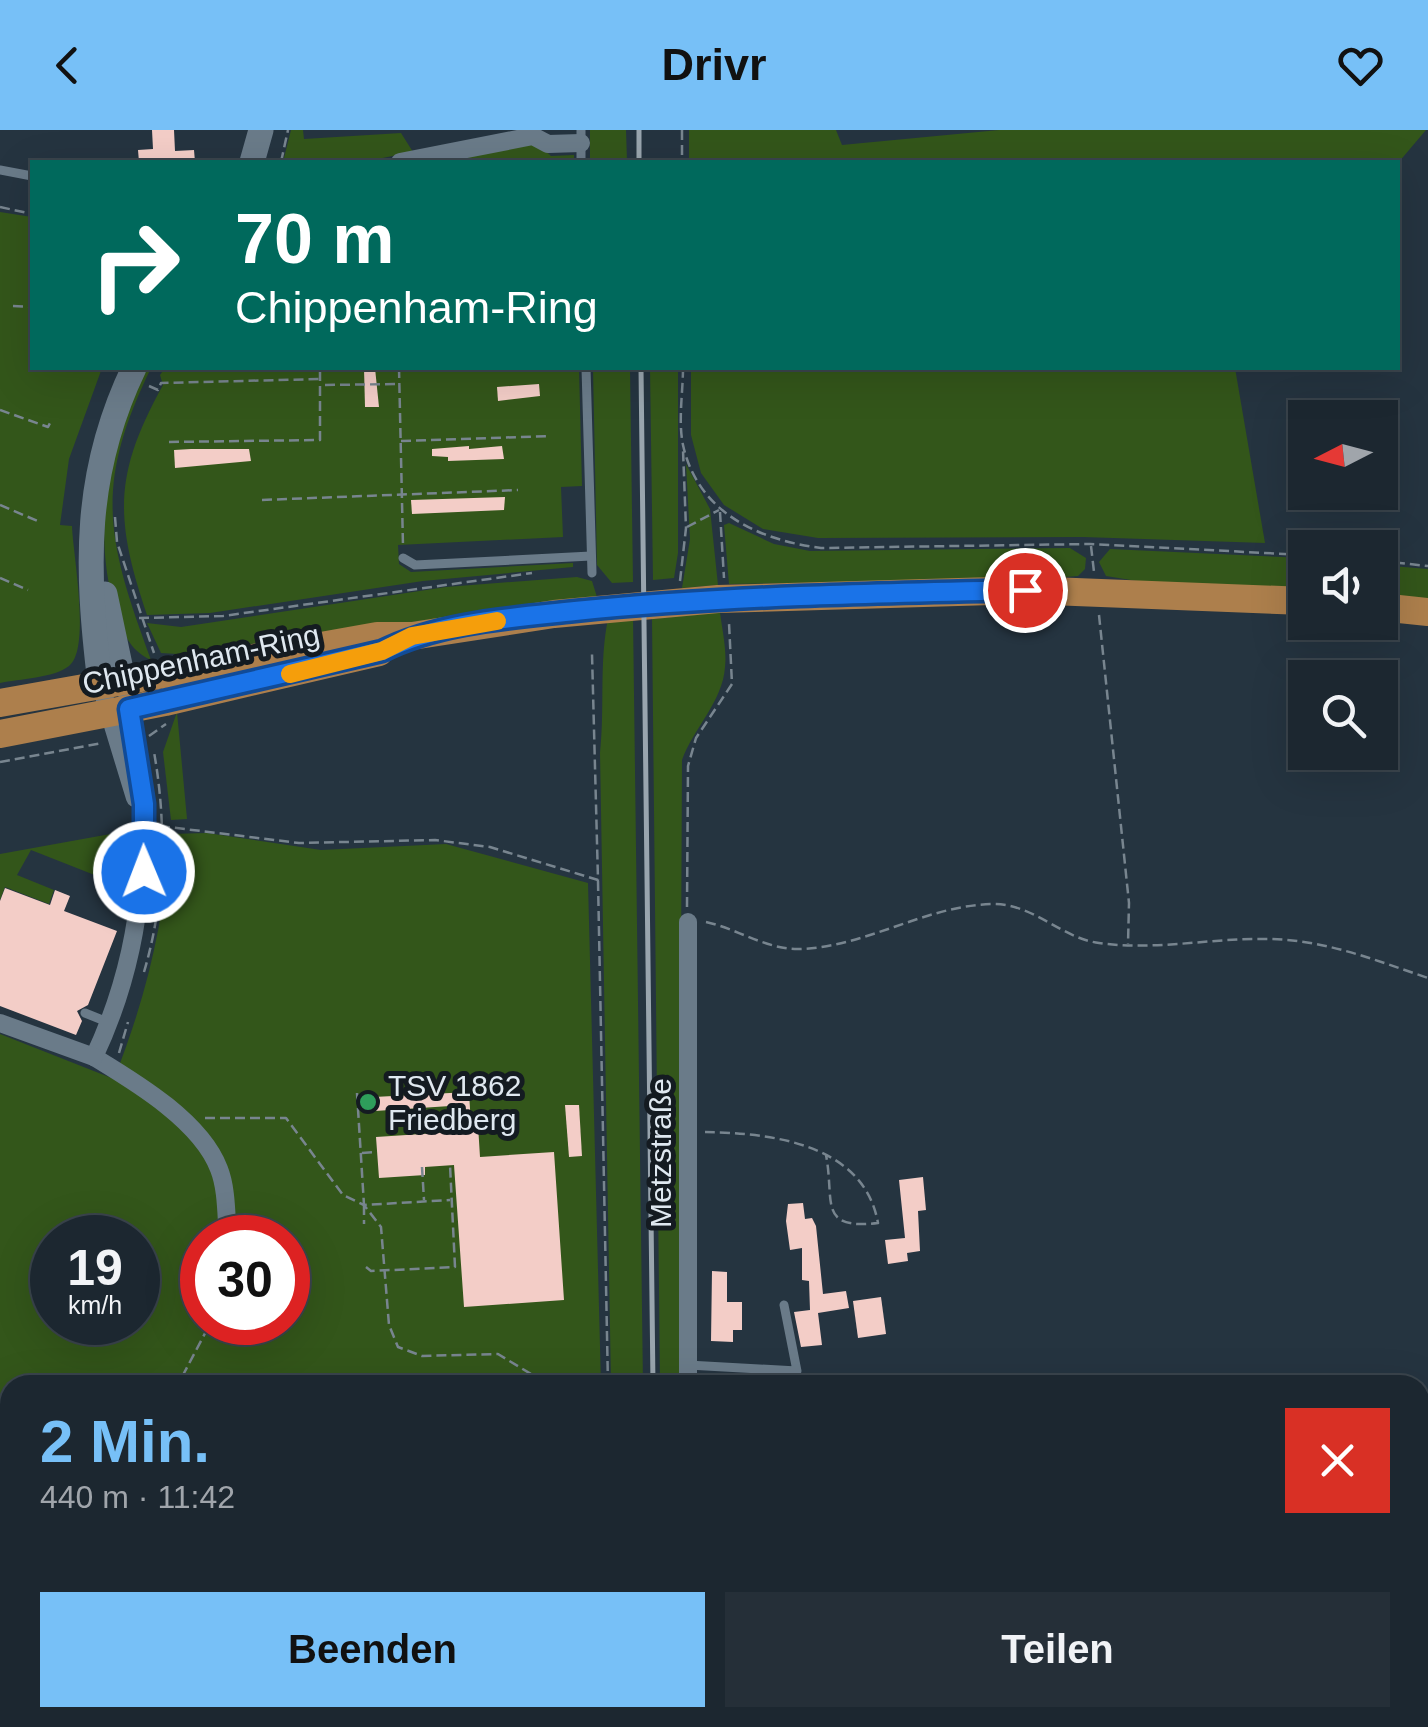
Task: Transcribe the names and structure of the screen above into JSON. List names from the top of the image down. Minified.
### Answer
{"streets":{"main road":["Chippenham-Ring"],"street":["Metzstraße"]},"places":["TSV 1862 Friedberg"],"north":"left","page":{"header":"Drivr","turn":["70 m","Chippenham-Ring"],"speed":"19 km/h","limit":"30","heading":["2 Min.","440 m · 11:42"],"buttons":["Beenden","Teilen"]}}
